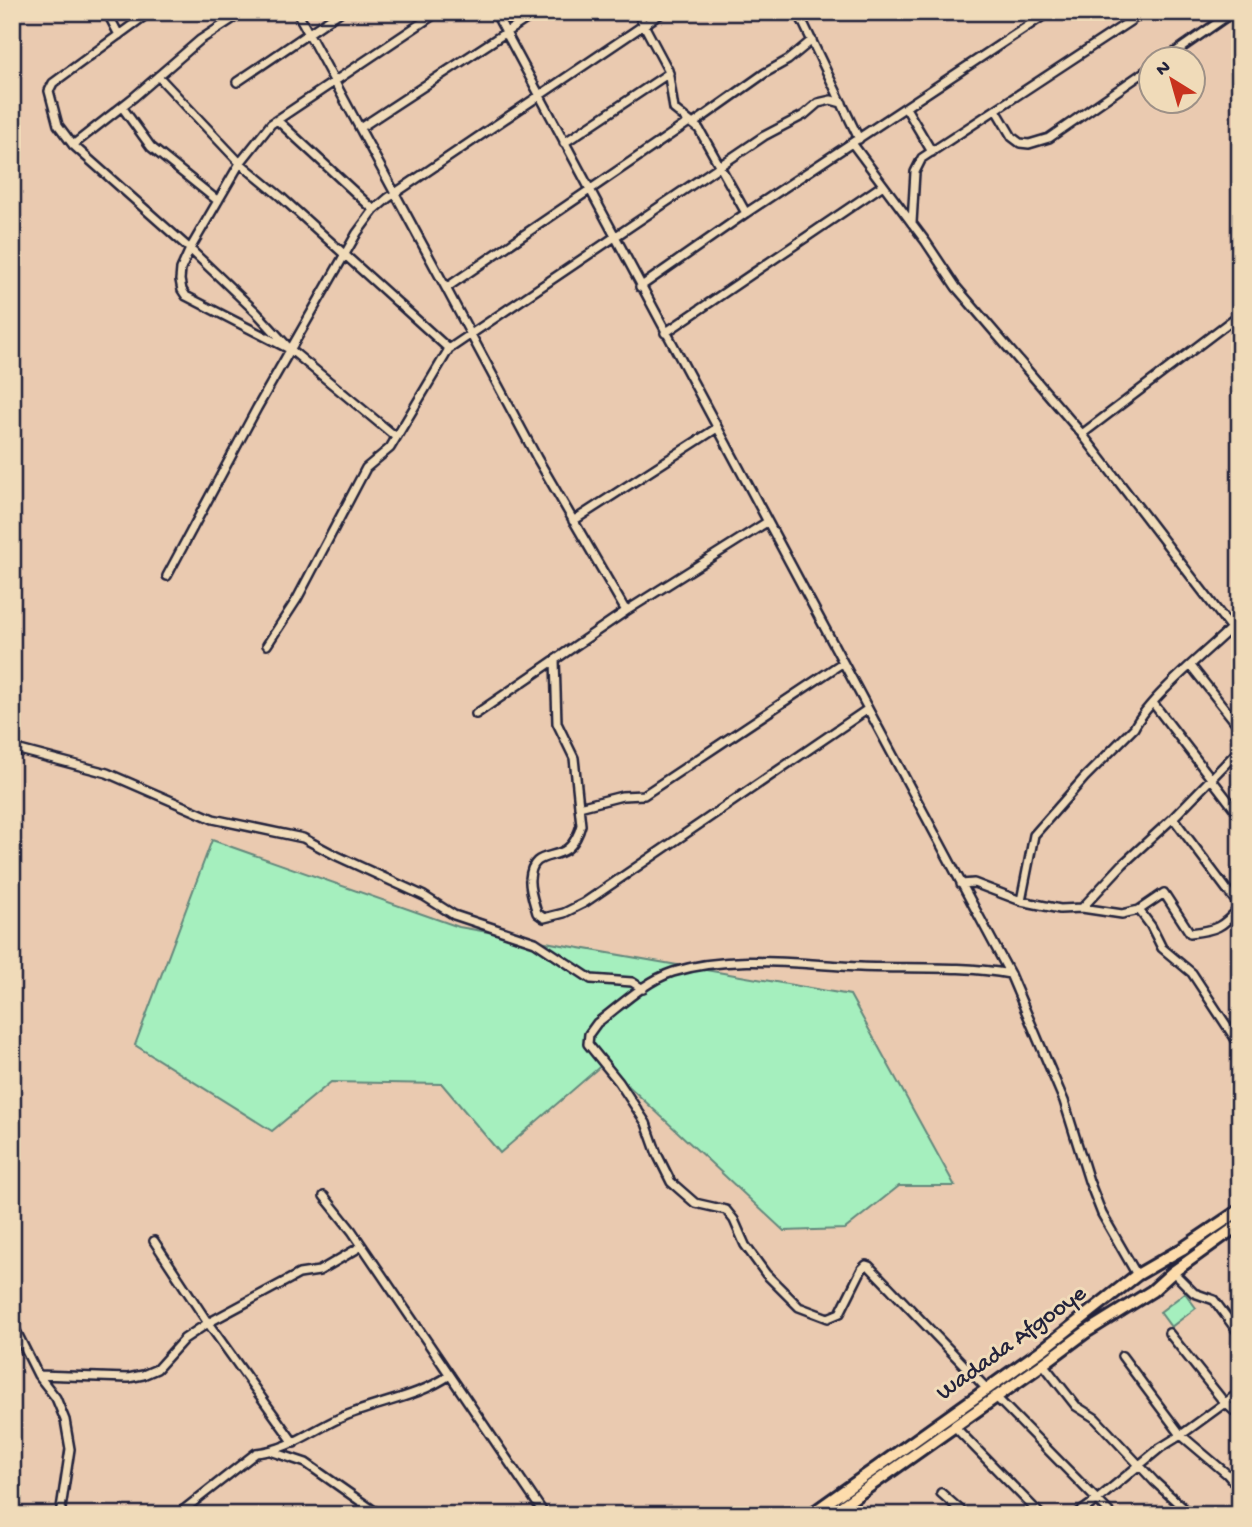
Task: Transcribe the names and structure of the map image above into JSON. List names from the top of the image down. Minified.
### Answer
{"streets":{"highway":["Wadada Afgooye"]},"north":"top left"}
